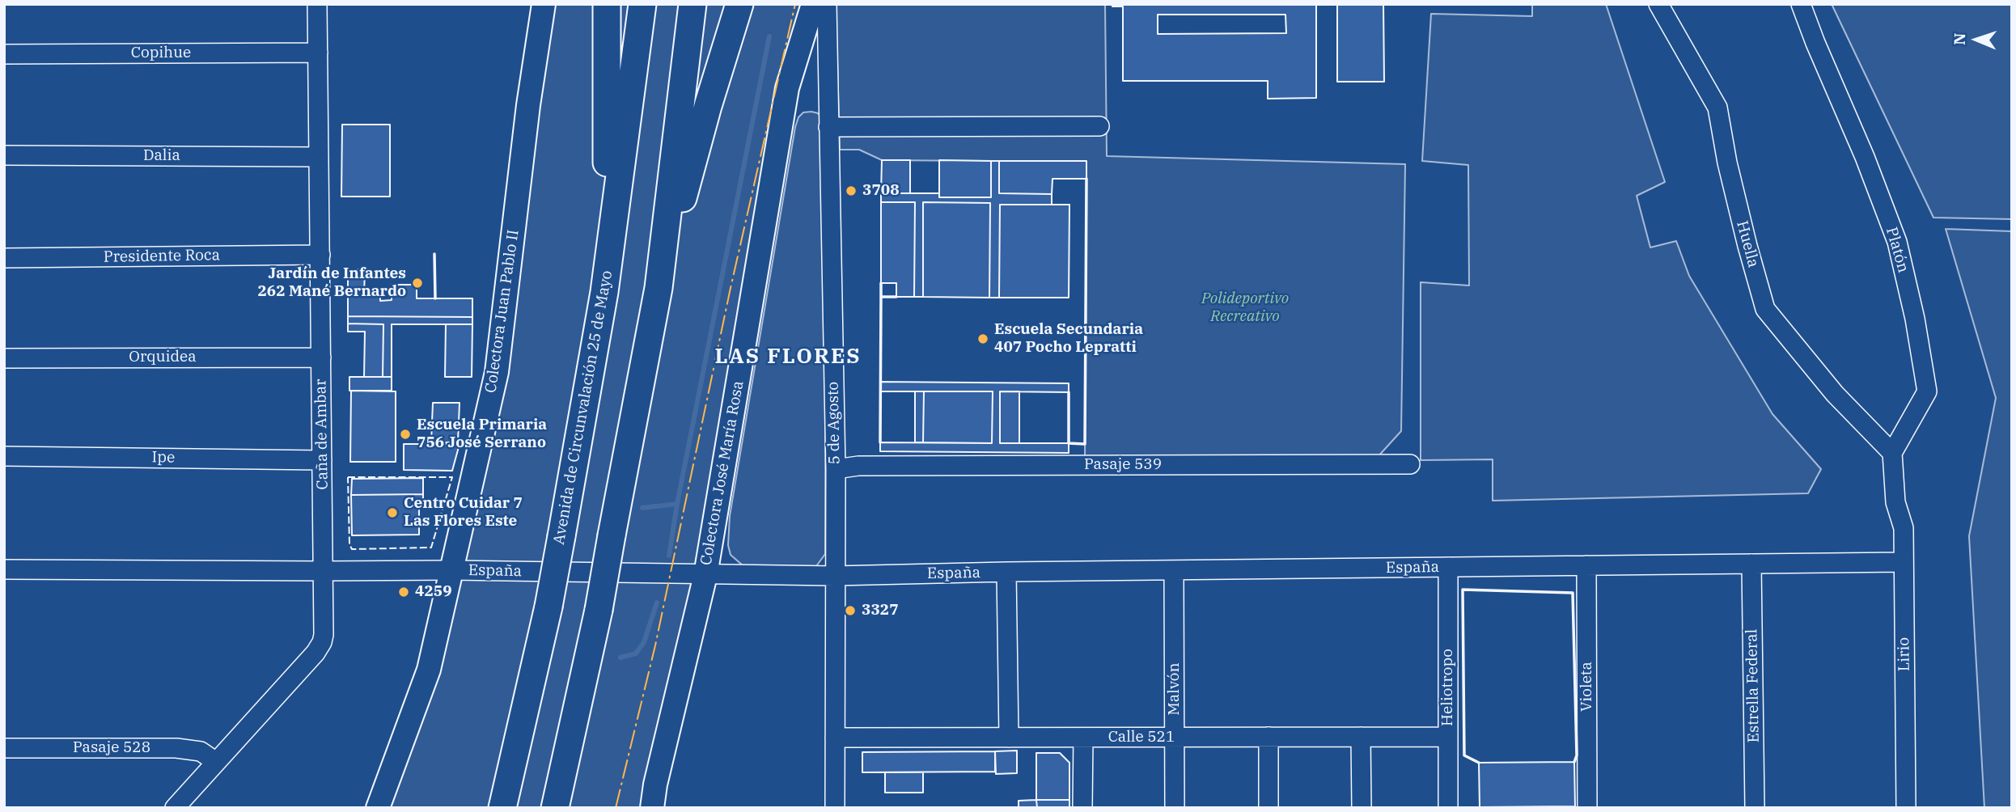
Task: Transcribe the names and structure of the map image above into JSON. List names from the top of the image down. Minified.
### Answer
{"streets":{"highway":["Avenida de Circunvalación 25 de Mayo"],"main road":["Colectora Juan Pablo II","Colectora José María Rosa"],"street":["Copihue","Dalia","Huella","Platón","Presidente Roca","Orquidea","5 de Agosto","Caña de Ambar","Ipe","Pasaje 539","España","Lirio","Estrella Federal","Violeta","Heliotropo","Malvón","Calle 521","Pasaje 528"]},"crossings":[["Copihue","Caña de Ambar"],["Dalia","Caña de Ambar"],["Huella","Platón"],["Huella","Lirio"],["Platón","Lirio"],["Presidente Roca","Caña de Ambar"],["Colectora Juan Pablo II","España"],["Orquidea","Caña de Ambar"],["5 de Agosto","Pasaje 539"],["5 de Agosto","España"],["5 de Agosto","Calle 521"],["Caña de Ambar","Ipe"],["Caña de Ambar","España"],["Caña de Ambar","Pasaje 528"],["Colectora José María Rosa","España"],["España","Lirio"],["España","Estrella Federal"],["España","Violeta"],["España","Heliotropo"],["España","Malvón"],["Heliotropo","Calle 521"],["Malvón","Calle 521"]],"districts":["LAS FLORES"],"parks":["Polideportivo Recreativo"],"places":["3708","Jardín de Infantes 262 Mané Bernardo","Escuela Secundaria 407 Pocho Lepratti","Escuela Primaria 756 José Serrano","Centro Cuidar 7 Las Flores Este","4259","3327"],"north":"left"}
